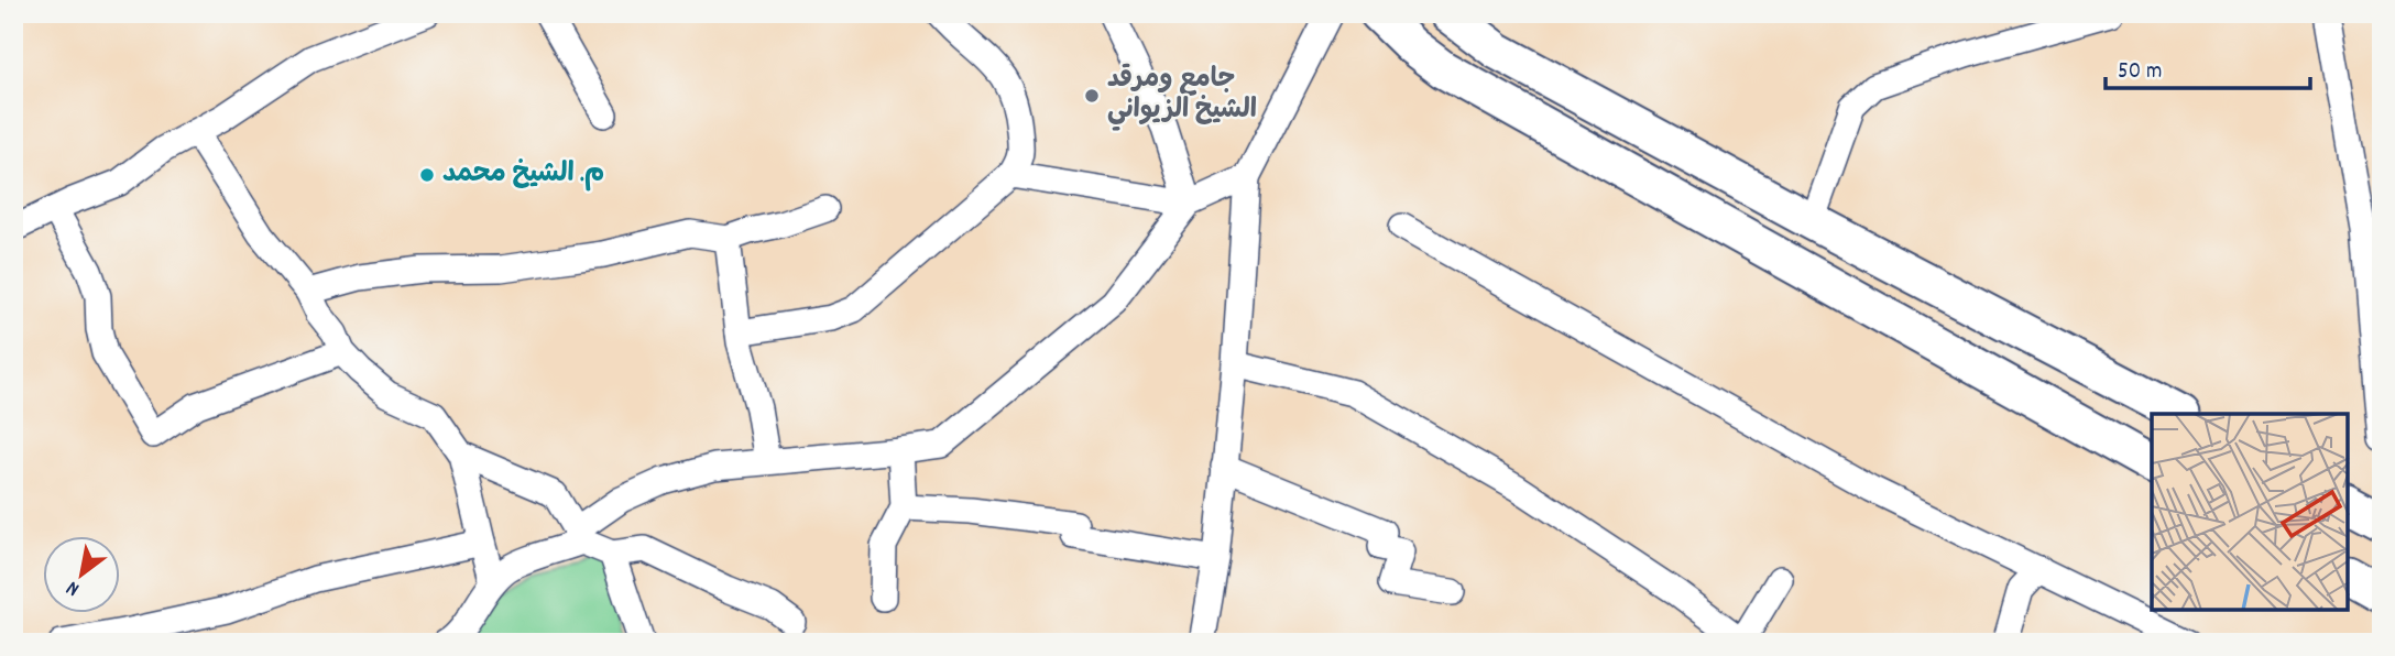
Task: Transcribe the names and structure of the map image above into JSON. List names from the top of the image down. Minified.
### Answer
{"places":["جامع ومرقد الشيخ الزيواني","م. الشيخ محمد"],"scale_bar":"50 m","north":"bottom left"}
